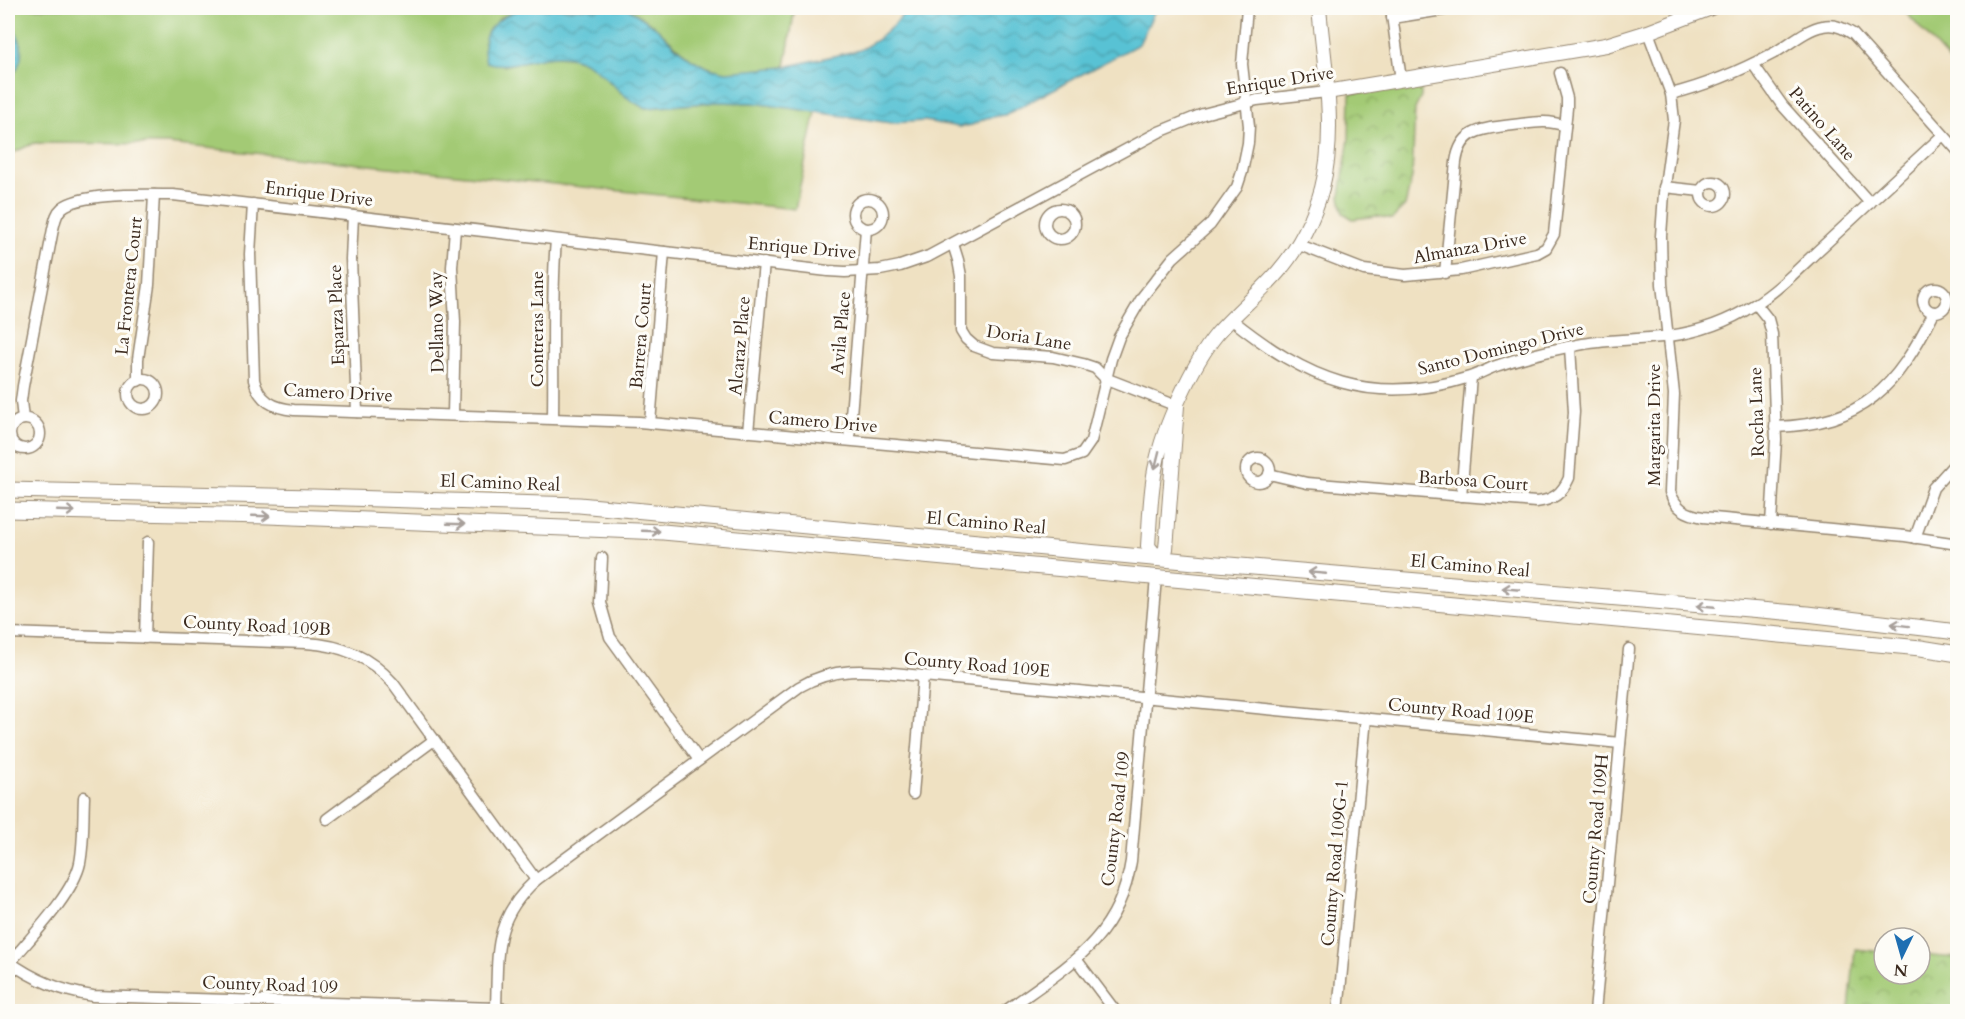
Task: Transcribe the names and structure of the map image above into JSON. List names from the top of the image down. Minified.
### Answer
{"streets":{"main road":["El Camino Real"],"street":["Enrique Drive","Patino Lane","Almanza Drive","La Frontera Court","Esparza Place","Dellano Way","Contreras Lane","Avila Place","Barrera Court","Doria Lane","Alcaraz Place","Santo Domingo Drive","Camero Drive","Rocha Lane","Margarita Drive","Barbosa Court","County Road 109B","County Road 109E","County Road 109","County Road 109H","County Road 109G-1"]},"crossings":[["Enrique Drive","La Frontera Court"],["Enrique Drive","Esparza Place"],["Enrique Drive","Dellano Way"],["Enrique Drive","Contreras Lane"],["Enrique Drive","Avila Place"],["Enrique Drive","Barrera Court"],["Enrique Drive","Doria Lane"],["Enrique Drive","Alcaraz Place"],["Enrique Drive","Camero Drive"],["Enrique Drive","Margarita Drive"],["Patino Lane","Santo Domingo Drive"],["Esparza Place","Camero Drive"],["Dellano Way","Camero Drive"],["Contreras Lane","Camero Drive"],["Avila Place","Camero Drive"],["Barrera Court","Camero Drive"],["Doria Lane","Camero Drive"],["Alcaraz Place","Camero Drive"],["Santo Domingo Drive","Rocha Lane"],["Santo Domingo Drive","Margarita Drive"],["Santo Domingo Drive","Barbosa Court"],["Rocha Lane","Margarita Drive"],["El Camino Real","County Road 109"],["County Road 109B","County Road 109E"],["County Road 109E","County Road 109"],["County Road 109E","County Road 109H"],["County Road 109E","County Road 109G-1"]],"north":"bottom"}
